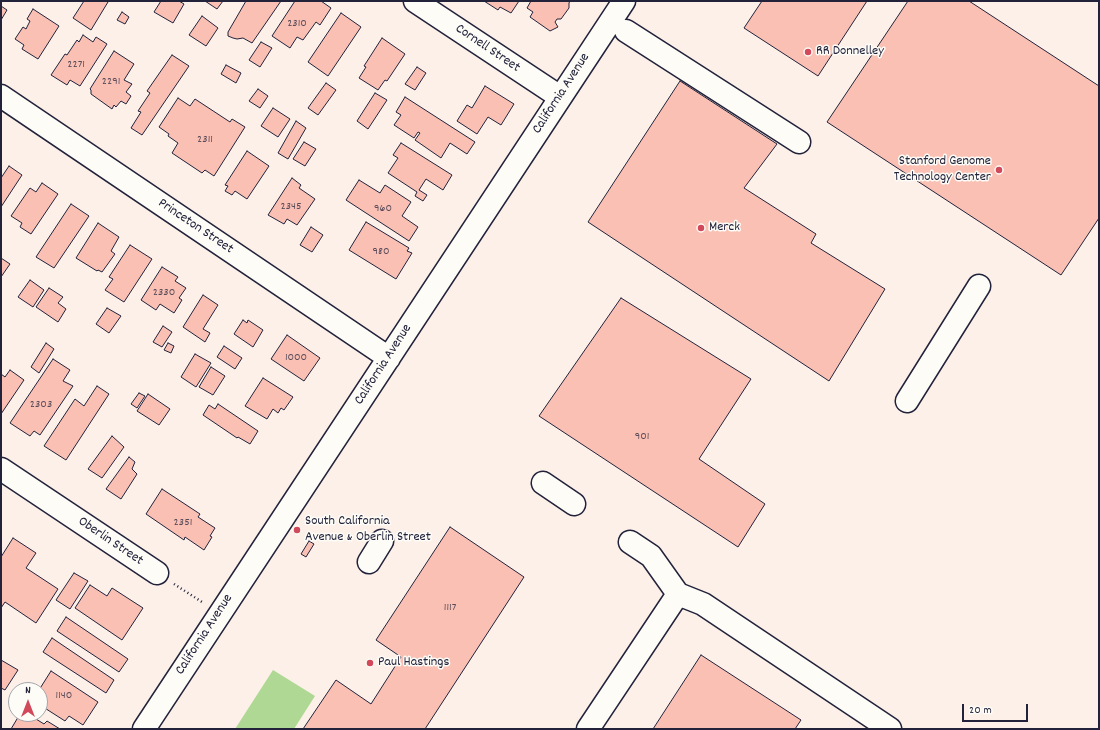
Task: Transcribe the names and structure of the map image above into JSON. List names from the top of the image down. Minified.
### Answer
{"streets":{"street":["Cornell Street","California Avenue","Princeton Street","Oberlin Street"]},"crossings":[["Cornell Street","California Avenue"],["California Avenue","Princeton Street"],["California Avenue","Oberlin Street"]],"places":["RR Donnelley","Stanford Genome Technology Center","Merck","South California Avenue & Oberlin Street","Paul Hastings"],"house_numbers":["2310","2271","2291","2311","2345","960","980","2330","1000","2303","901","2351","1117","1140"],"scale_bar":"20 m","north":"top"}
